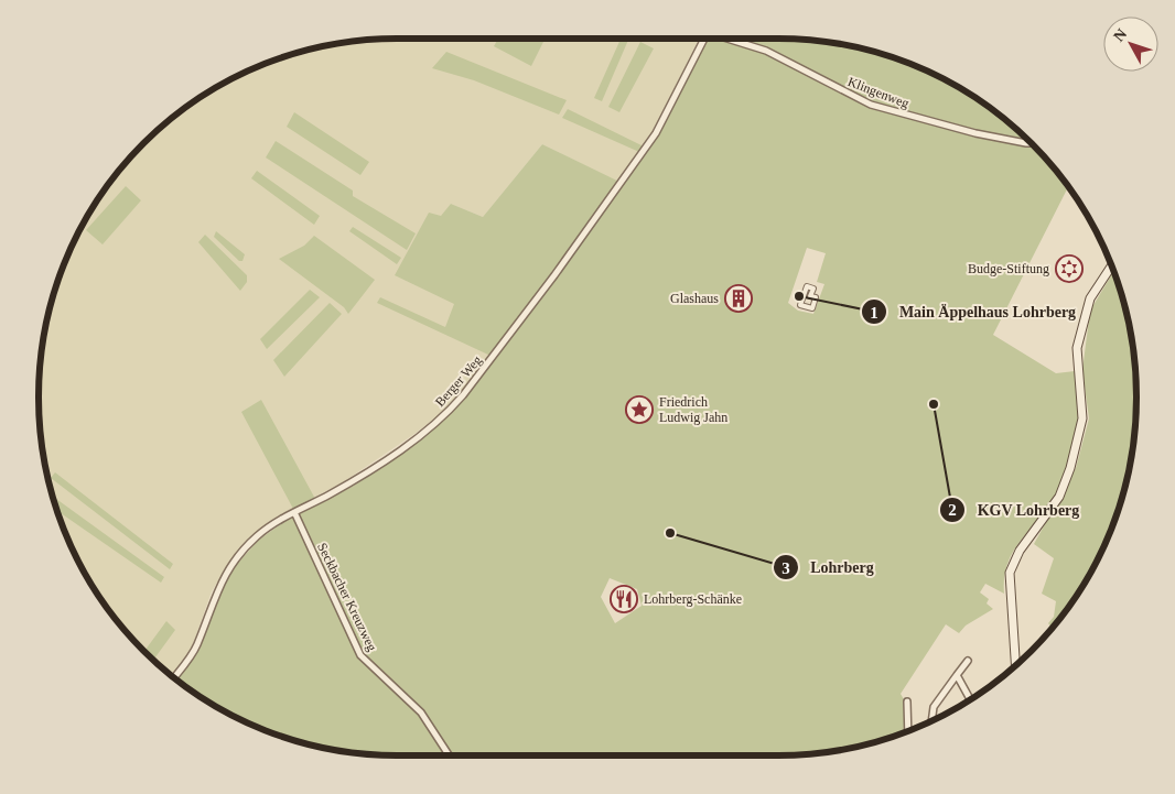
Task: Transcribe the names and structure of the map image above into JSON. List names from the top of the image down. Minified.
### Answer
{"streets":{"street":["Klingenweg","Berger Weg","Seckbacher Kreuzweg"]},"crossings":[["Berger Weg","Seckbacher Kreuzweg"]],"places":{"synagogue":["Budge-Stiftung"],"other":["Main Äppelhaus Lohrberg","KGV Lohrberg","Lohrberg"],"building":["Glashaus"],"place":["Friedrich Ludwig Jahn"],"restaurant":["Lohrberg-Schänke"]},"north":"top left"}
